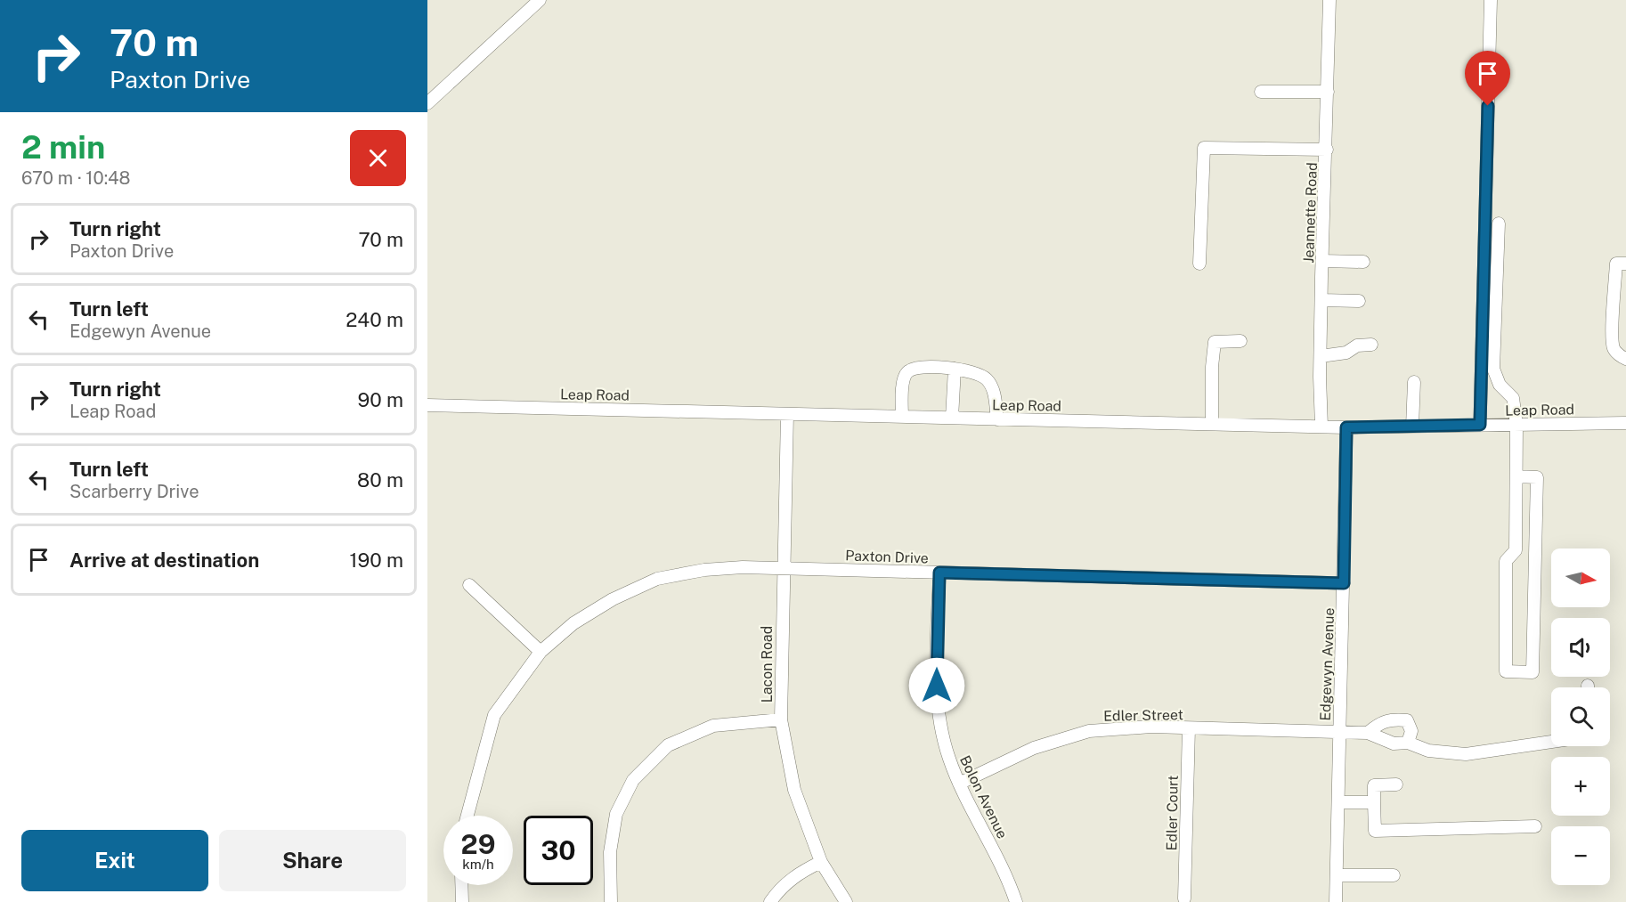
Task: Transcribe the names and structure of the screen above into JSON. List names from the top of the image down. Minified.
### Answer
{"streets":{"street":["Jeannette Road","Leap Road","Paxton Drive","Lacon Road","Edgewyn Avenue","Edler Street","Bolon Avenue","Edler Court"]},"crossings":[["Jeannette Road","Leap Road"],["Leap Road","Lacon Road"],["Leap Road","Edgewyn Avenue"],["Paxton Drive","Lacon Road"],["Paxton Drive","Edgewyn Avenue"],["Paxton Drive","Bolon Avenue"],["Edgewyn Avenue","Edler Street"],["Edler Street","Bolon Avenue"],["Edler Street","Edler Court"]],"north":"right","page":{"turn":["70 m","Paxton Drive"],"heading":["2 min","670 m · 10:48"],"list":[{"name":"Turn right","note":"Paxton Drive","value":"70 m"},{"name":"Turn left","note":"Edgewyn Avenue","value":"240 m"},{"name":"Turn right","note":"Leap Road","value":"90 m"},{"name":"Turn left","note":"Scarberry Drive","value":"80 m"},{"name":"Arrive at destination","value":"190 m"}],"map_buttons":["+","−"],"speed":"29 km/h","limit":"30","buttons":["Exit","Share"]}}
